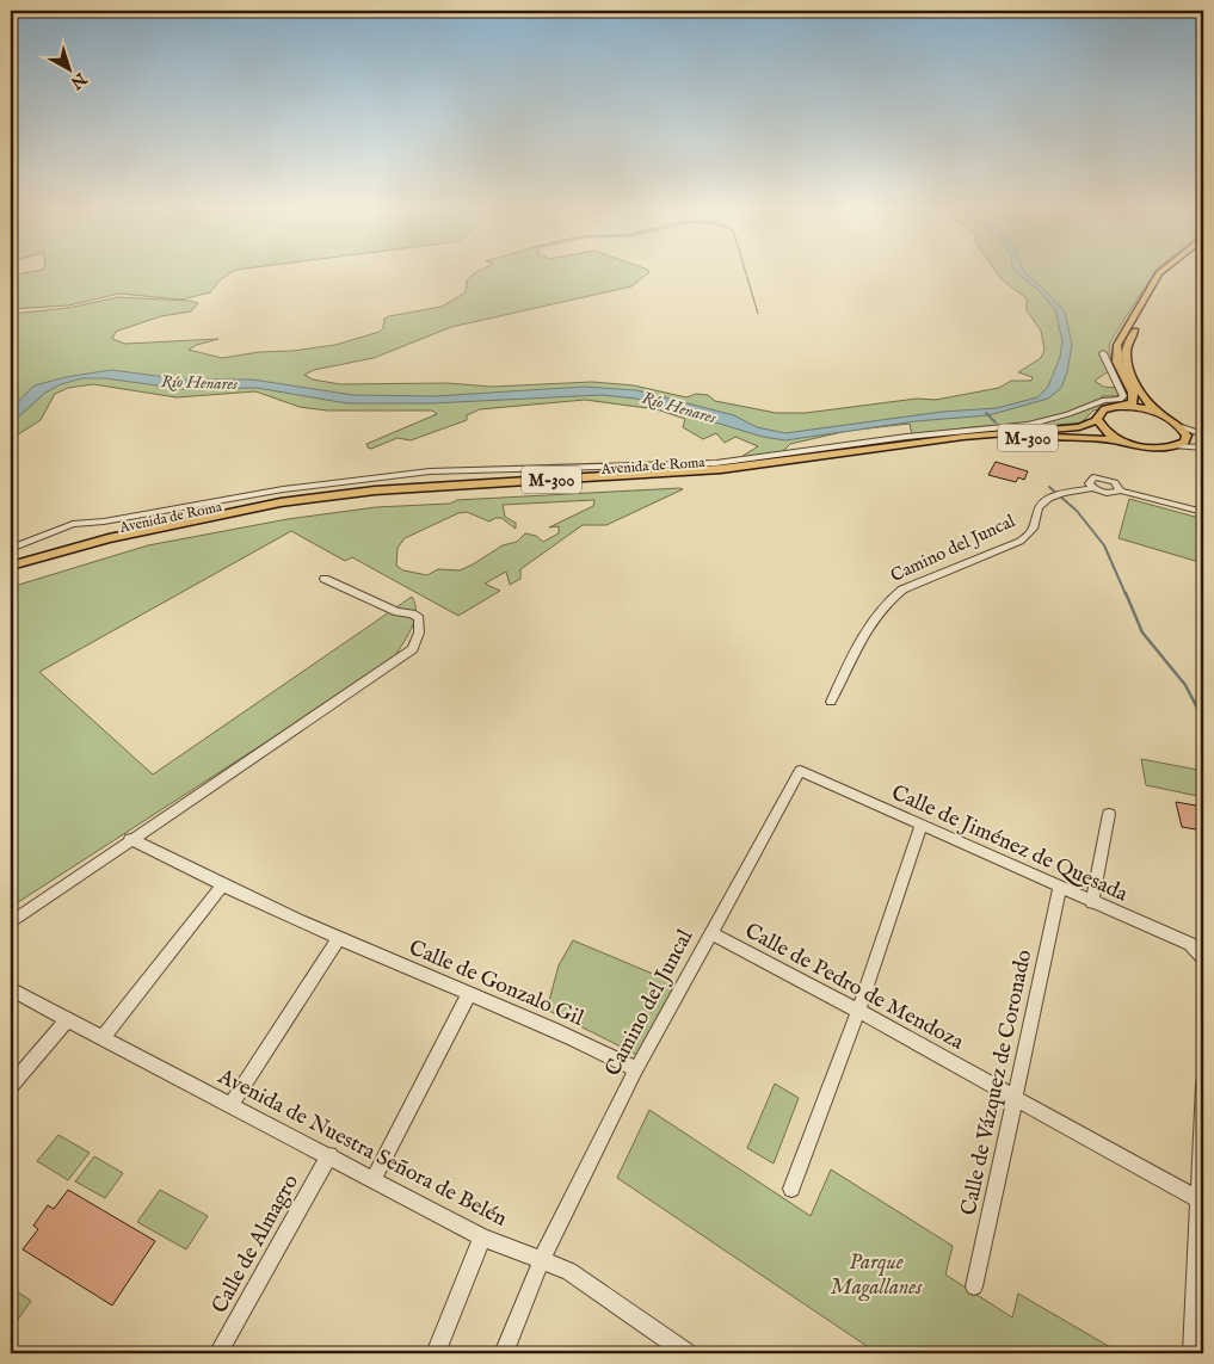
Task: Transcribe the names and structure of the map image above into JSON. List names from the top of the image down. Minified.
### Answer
{"streets":{"main road":["M-300","Avenida de Roma"],"street":["Camino del Juncal","Calle de Jiménez de Quesada","Calle de Gonzalo Gil","Calle de Pedro de Mendoza","Calle de Vázquez de Coronado","Avenida de Nuestra Señora de Belén","Calle de Almagro"]},"crossings":[["M-300","Avenida de Roma"],["Camino del Juncal","Calle de Jiménez de Quesada"],["Camino del Juncal","Calle de Gonzalo Gil"],["Camino del Juncal","Calle de Pedro de Mendoza"],["Camino del Juncal","Avenida de Nuestra Señora de Belén"],["Calle de Jiménez de Quesada","Calle de Vázquez de Coronado"],["Calle de Pedro de Mendoza","Calle de Vázquez de Coronado"],["Avenida de Nuestra Señora de Belén","Calle de Almagro"]],"water":["Río Henares"],"parks":["Parque Magallanes"],"north":"bottom right"}
